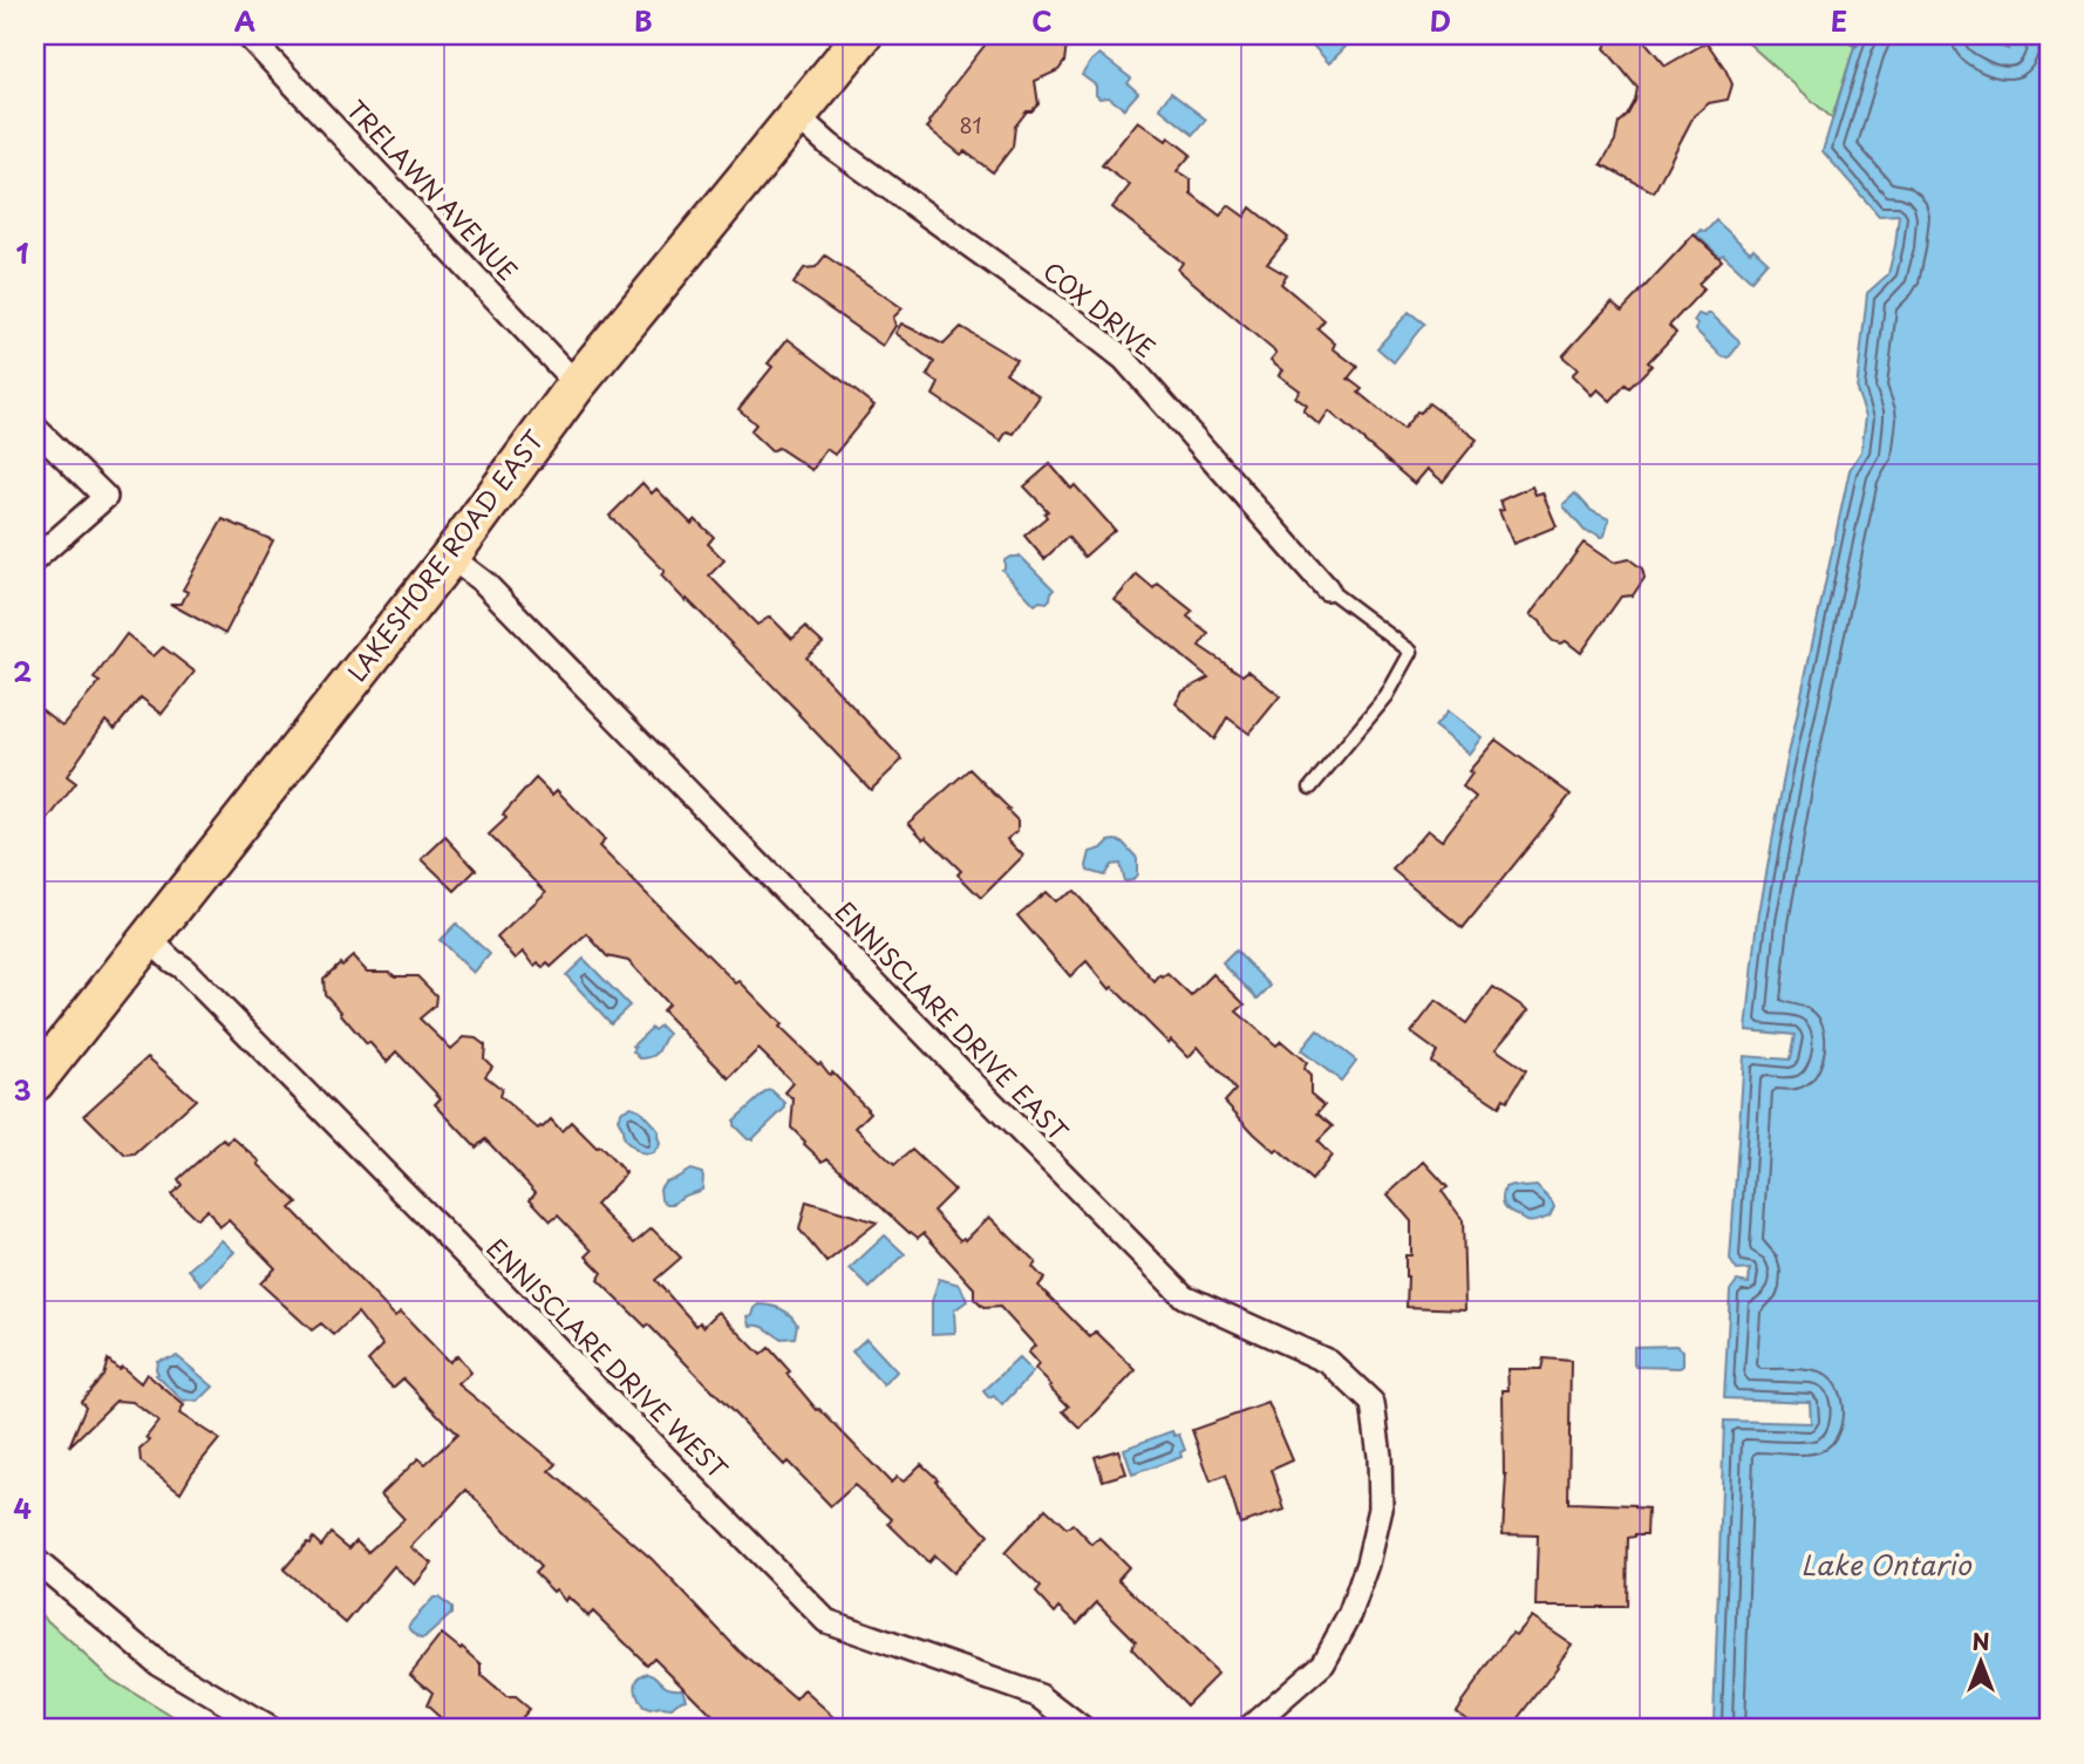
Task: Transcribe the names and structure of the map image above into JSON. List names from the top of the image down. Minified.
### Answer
{"streets":{"main road":["LAKESHORE ROAD EAST"],"street":["TRELAWN AVENUE","COX DRIVE","ENNISCLARE DRIVE EAST","ENNISCLARE DRIVE WEST"]},"crossings":[["TRELAWN AVENUE","LAKESHORE ROAD EAST"],["COX DRIVE","LAKESHORE ROAD EAST"],["LAKESHORE ROAD EAST","ENNISCLARE DRIVE EAST"],["LAKESHORE ROAD EAST","ENNISCLARE DRIVE WEST"]],"water":["Lake Ontario"],"house_numbers":["81"],"north":"top","grid":{"columns":["A","B","C","D","E"],"rows":["1","2","3","4"]}}
